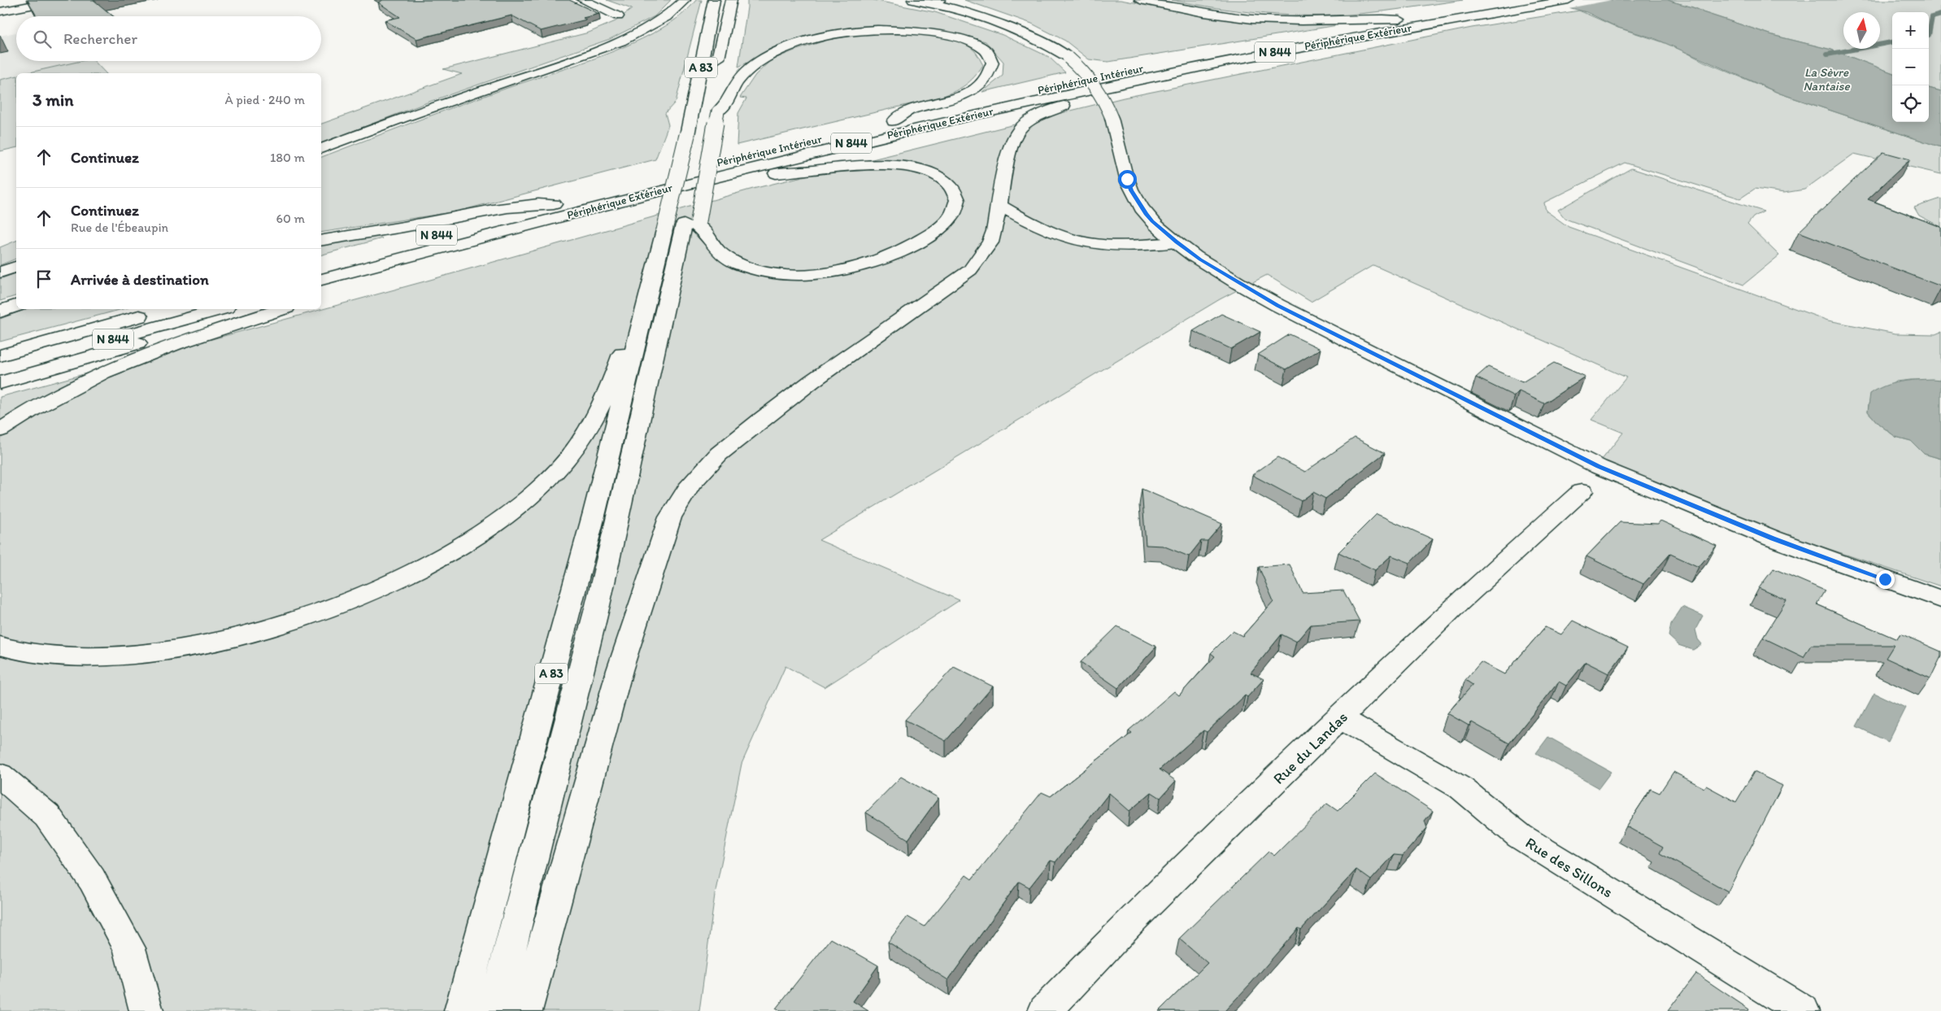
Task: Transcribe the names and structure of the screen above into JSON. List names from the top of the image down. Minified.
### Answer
{"streets":{"main road":["Périphérique Extérieur","N 844","A 83","Périphérique Intérieur","Rue du Landas","Rue des Sillons"]},"crossings":[["Rue du Landas","Rue des Sillons"]],"water":["La Sèvre Nantaise"],"north":"top","page":{"map_buttons":["+","−"],"search":"Rechercher","heading":["3 min","À pied · 240 m"],"list":[["Continuez","180 m"],["Continuez","Rue de l'Ébeaupin","60 m"],"Arrivée à destination"]}}
